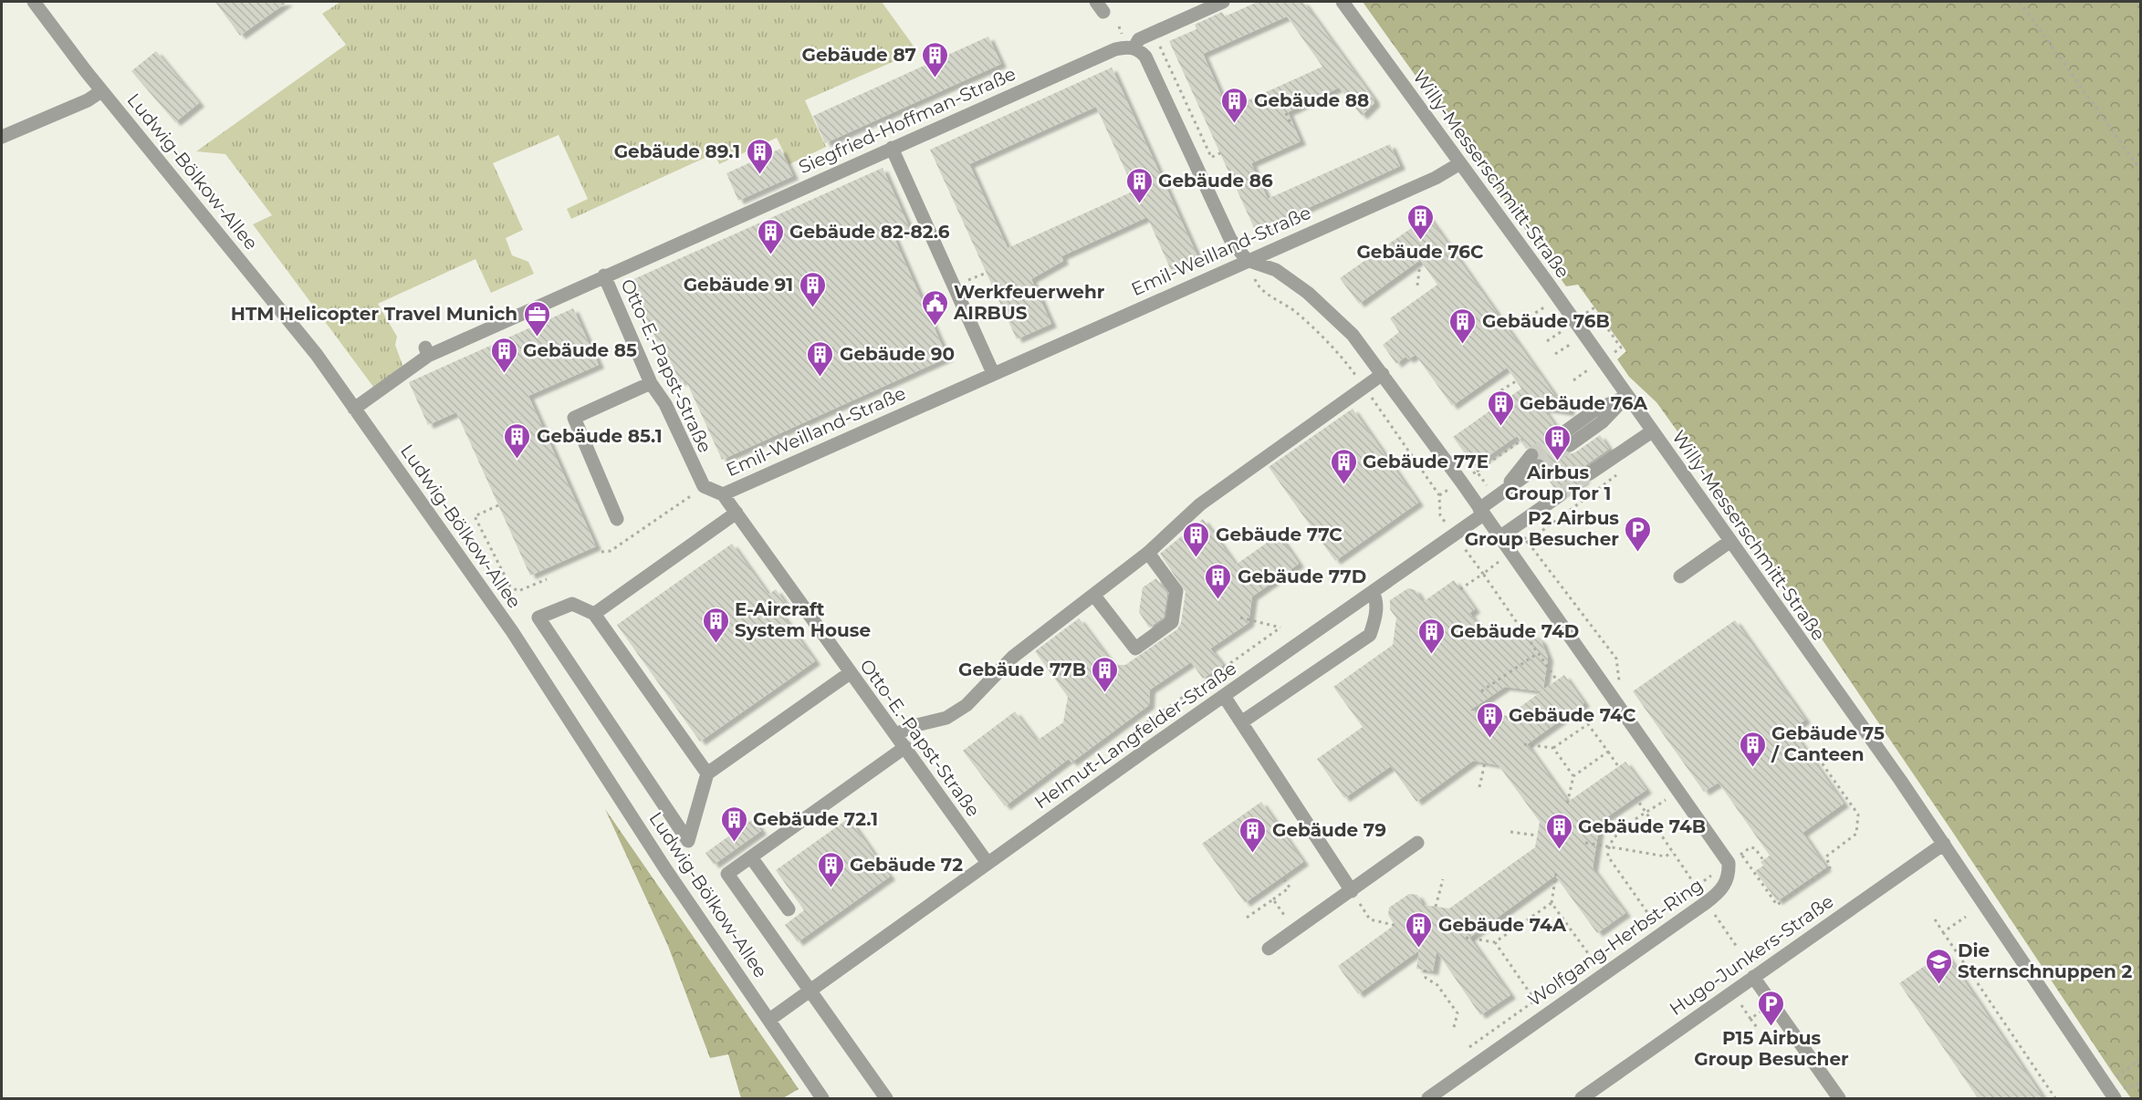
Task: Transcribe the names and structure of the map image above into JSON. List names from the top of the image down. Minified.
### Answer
{"streets":{"street":["Siegfried-Hoffman-Straße","Ludwig-Bölkow-Allee","Willy-Messerschmitt-Straße","Emil-Weilland-Straße","Otto-E.-Papst-Straße","Helmut-Langfelder-Straße","Wolfgang-Herbst-Ring","Hugo-Junkers-Straße"]},"crossings":[["Siegfried-Hoffman-Straße","Ludwig-Bölkow-Allee"],["Siegfried-Hoffman-Straße","Otto-E.-Papst-Straße"],["Ludwig-Bölkow-Allee","Helmut-Langfelder-Straße"],["Willy-Messerschmitt-Straße","Emil-Weilland-Straße"],["Willy-Messerschmitt-Straße","Hugo-Junkers-Straße"],["Emil-Weilland-Straße","Otto-E.-Papst-Straße"],["Otto-E.-Papst-Straße","Helmut-Langfelder-Straße"]],"places":{"building":["Gebäude 87","Gebäude 88","Gebäude 89.1","Gebäude 86","Gebäude 76C","Gebäude 82-82.6","Gebäude 91","Gebäude 76B","Gebäude 85","Gebäude 90","Gebäude 76A","Gebäude 85.1","Airbus Group Tor 1","Gebäude 77E","Gebäude 77C","Gebäude 77D","E-Aircraft System House","Gebäude 74D","Gebäude 77B","Gebäude 74C","Gebäude 75 / Canteen","Gebäude 72.1","Gebäude 74B","Gebäude 79","Gebäude 72","Gebäude 74A"],"public building":["Werkfeuerwehr AIRBUS"],"office":["HTM Helicopter Travel Munich"],"parking":["P2 Airbus Group Besucher","P15 Airbus Group Besucher"],"school or university":["Die Sternschnuppen 2"]}}
